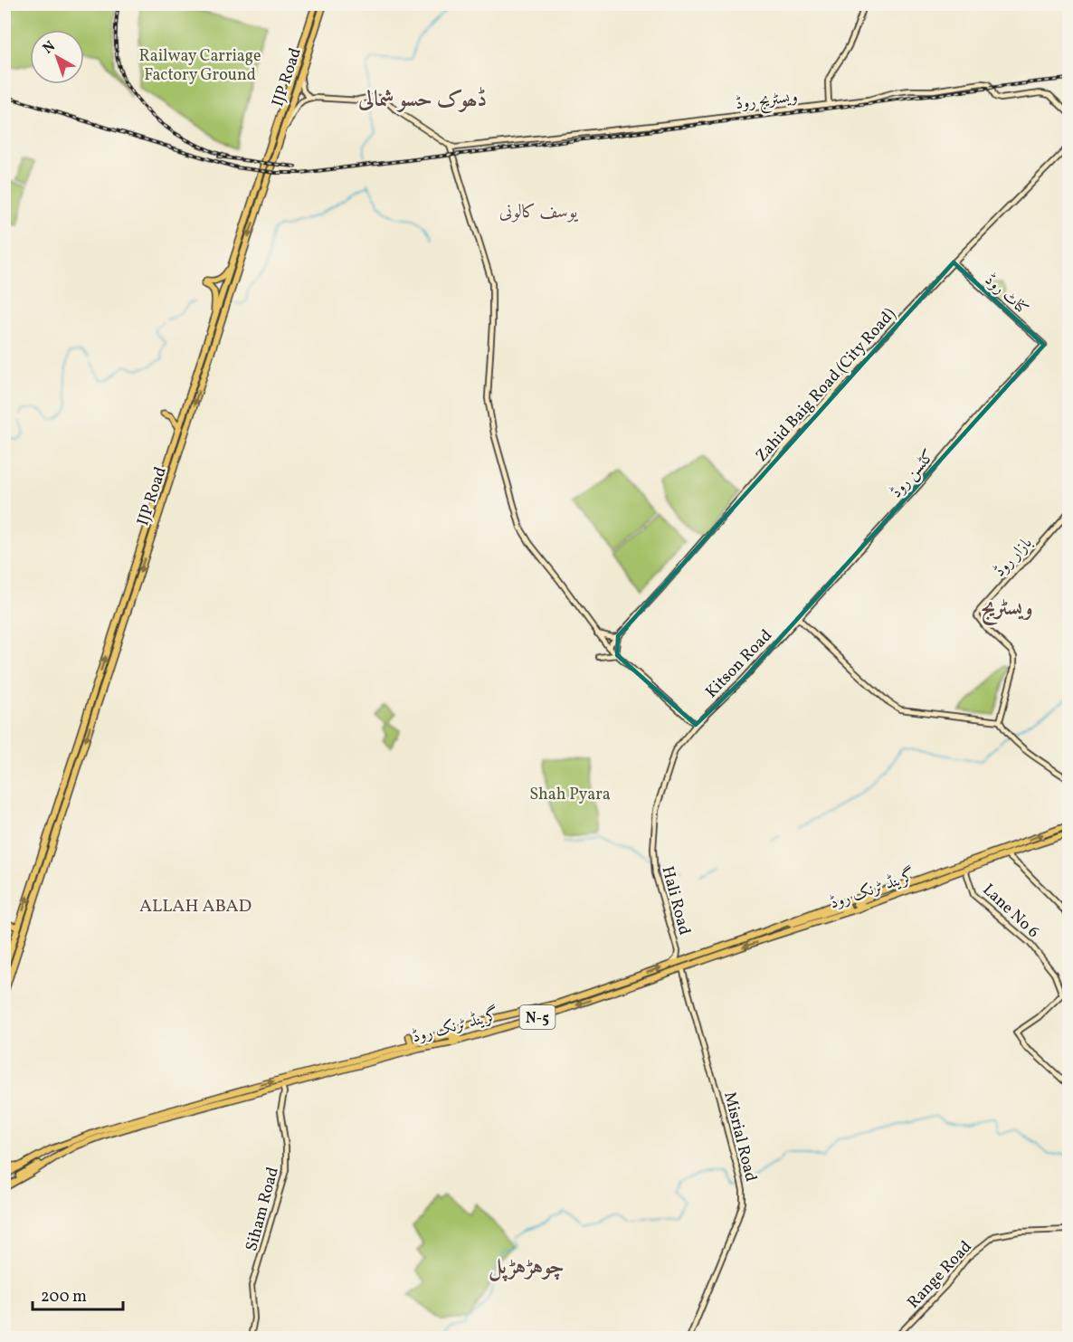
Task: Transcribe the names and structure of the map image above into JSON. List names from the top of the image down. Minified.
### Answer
{"streets":{"highway":["IJP Road","گرینڈ ٹرنک روڈ","N-5"],"main road":["ویسٹریج روڈ","کناٹ روڈ","Zahid Baig Road (City Road)","کٹسن روڈ","بازار روڈ","Kitson Road","Hali Road","Lane No 6","Misrial Road","Siham Road","Range Road"]},"crossings":[["کناٹ روڈ","Zahid Baig Road (City Road)"],["کناٹ روڈ","کٹسن روڈ"],["کٹسن روڈ","Kitson Road"],["Kitson Road","Hali Road"],["گرینڈ ٹرنک روڈ","Hali Road"],["گرینڈ ٹرنک روڈ","Lane No 6"],["گرینڈ ٹرنک روڈ","Misrial Road"],["گرینڈ ٹرنک روڈ","Siham Road"]],"districts":["ڈھوک حسو شمالی","یوسف کالونی","ویسٹریج","ALLAH ABAD","چوہڑہڑپل"],"parks":["Railway Carriage Factory Ground","Shah Pyara"],"scale_bar":"200 m","north":"top left"}
